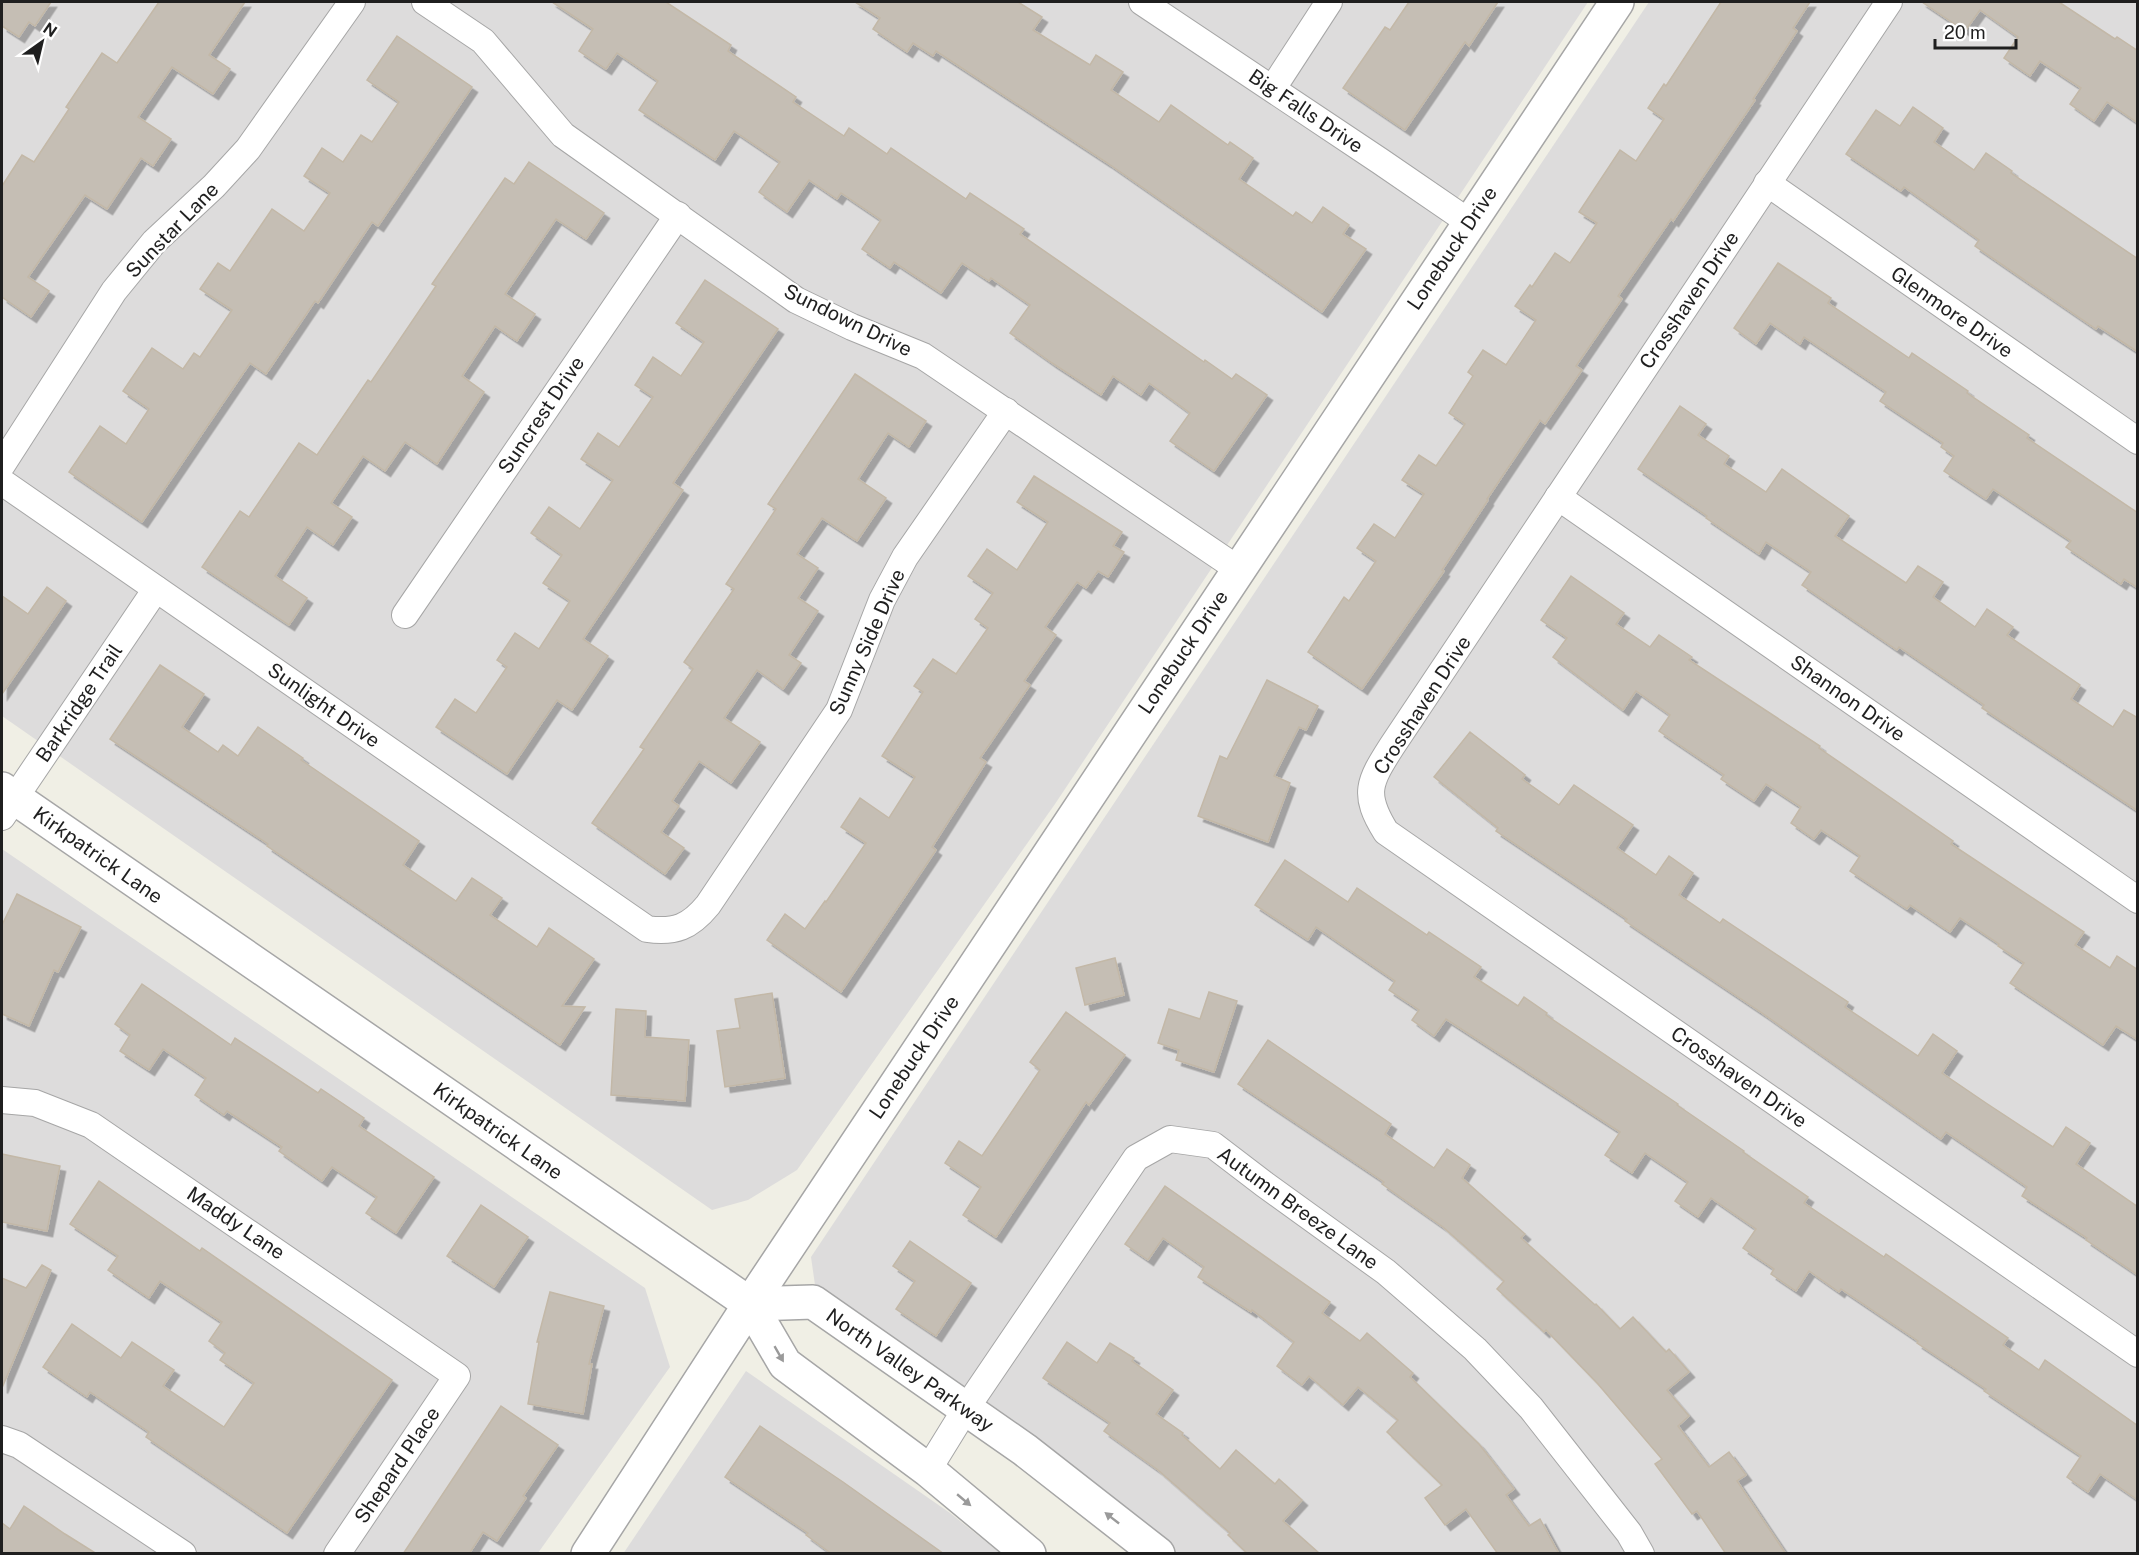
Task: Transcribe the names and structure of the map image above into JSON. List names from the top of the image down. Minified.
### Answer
{"streets":{"street":["Big Falls Drive","Sunstar Lane","Lonebuck Drive","Crosshaven Drive","Glenmore Drive","Sundown Drive","Suncrest Drive","Sunny Side Drive","Shannon Drive","Barkridge Trail","Sunlight Drive","Kirkpatrick Lane","Autumn Breeze Lane","Maddy Lane","North Valley Parkway","Shepard Place"]},"crossings":[["Big Falls Drive","Lonebuck Drive"],["Lonebuck Drive","Sundown Drive"],["Lonebuck Drive","Kirkpatrick Lane"],["Lonebuck Drive","North Valley Parkway"],["Crosshaven Drive","Glenmore Drive"],["Crosshaven Drive","Shannon Drive"],["Sundown Drive","Suncrest Drive"],["Sundown Drive","Sunny Side Drive"],["Sunny Side Drive","Sunlight Drive"],["Barkridge Trail","Sunlight Drive"],["Barkridge Trail","Kirkpatrick Lane"],["Kirkpatrick Lane","North Valley Parkway"],["Autumn Breeze Lane","North Valley Parkway"],["Maddy Lane","Shepard Place"]],"scale_bar":"20 m","north":"top right"}
